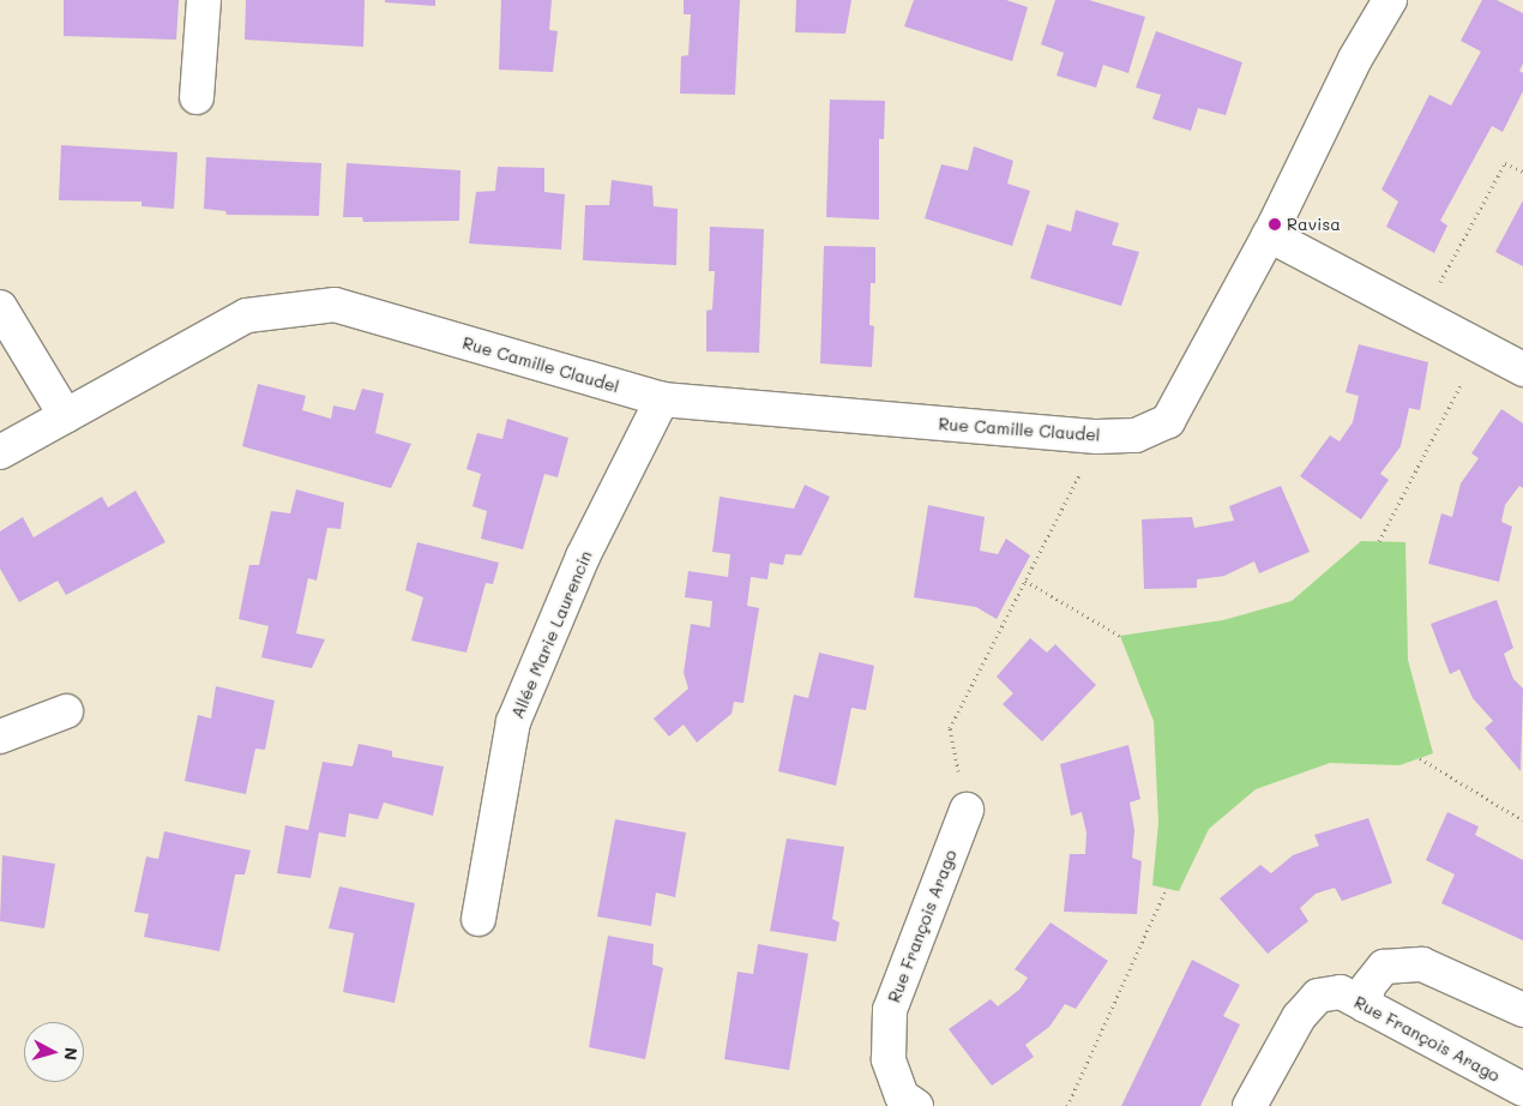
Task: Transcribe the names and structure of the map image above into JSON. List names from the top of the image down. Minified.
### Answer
{"streets":{"street":["Rue Camille Claudel","Allée Marie Laurencin","Rue François Arago"]},"crossings":[["Rue Camille Claudel","Allée Marie Laurencin"]],"places":["Ravisa"],"north":"right"}
